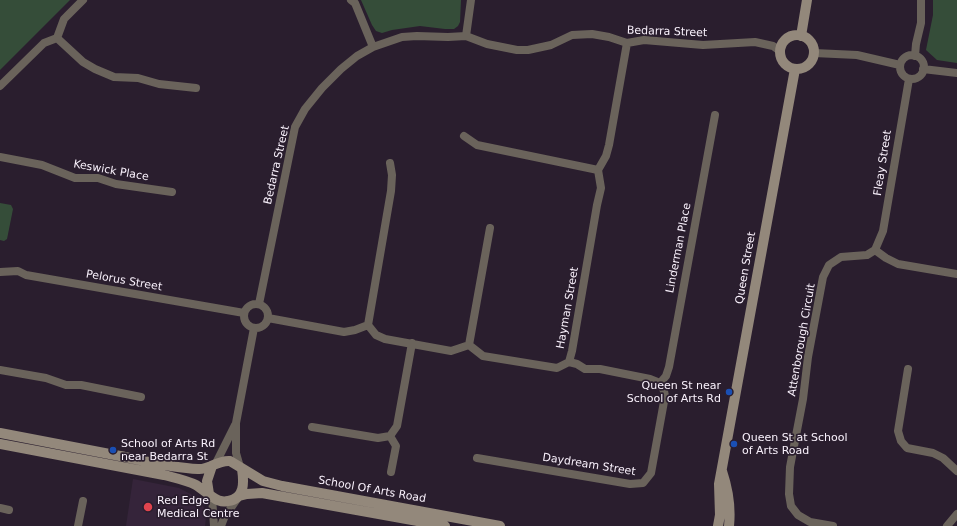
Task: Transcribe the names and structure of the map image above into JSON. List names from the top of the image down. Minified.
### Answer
{"streets":{"street":["Bedarra Street","Fleay Street","Keswick Place","Linderman Place","Queen Street","Pelorus Street","Hayman Street","Attenborough Circuit","Daydream Street","School Of Arts Road"]},"crossings":[["Bedarra Street","Queen Street"],["Bedarra Street","Pelorus Street"],["Fleay Street","Attenborough Circuit"],["Linderman Place","Daydream Street"]],"places":["Queen St near School of Arts Rd","Queen St at School of Arts Road","School of Arts Rd near Bedarra St","Red Edge Medical Centre"]}
